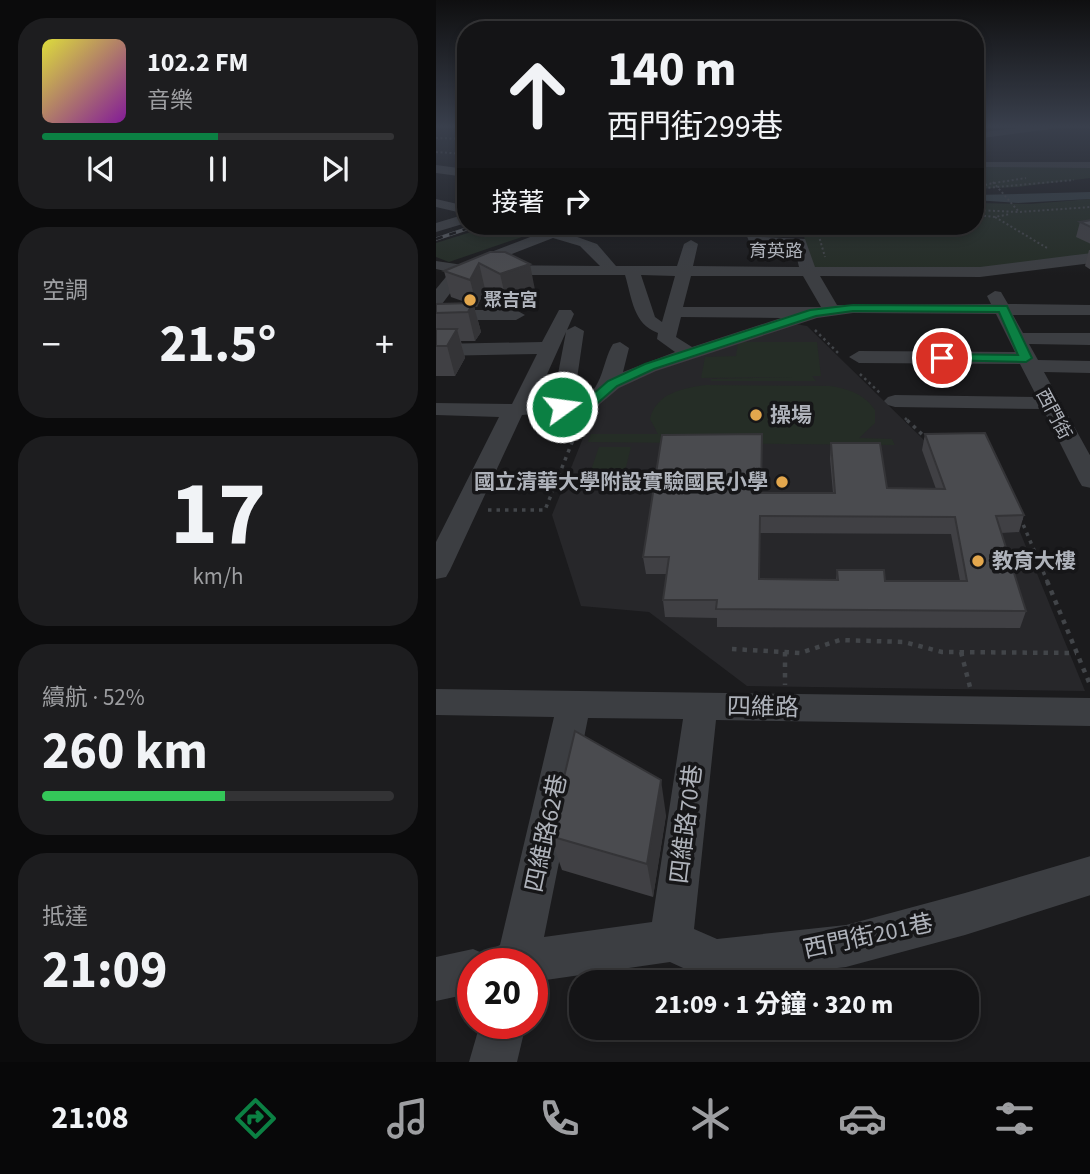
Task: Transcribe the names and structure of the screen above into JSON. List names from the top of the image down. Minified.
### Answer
{"streets":{"street":["育英路","西門街","四維路","四維路70巷","四維路62巷","西門街201巷"]},"crossings":[["育英路","西門街"],["四維路","四維路70巷"],["四維路","四維路62巷"],["四維路70巷","西門街201巷"]],"places":["聚吉宮","操場","國立清華大學附設實驗國民小學","教育大樓"],"page":{"turn":["140 m","西門街299巷"],"song":["102.2 FM","音樂"],"then":"接著","tile":["空調",["17","km/h"],["續航 · 52%","260 km"],["抵達","21:09"]],"heat":["−","21.5°","+"],"limit":"20","trip":"21:09 · 1 分鐘 · 320 m","tabs":"21:08"}}
